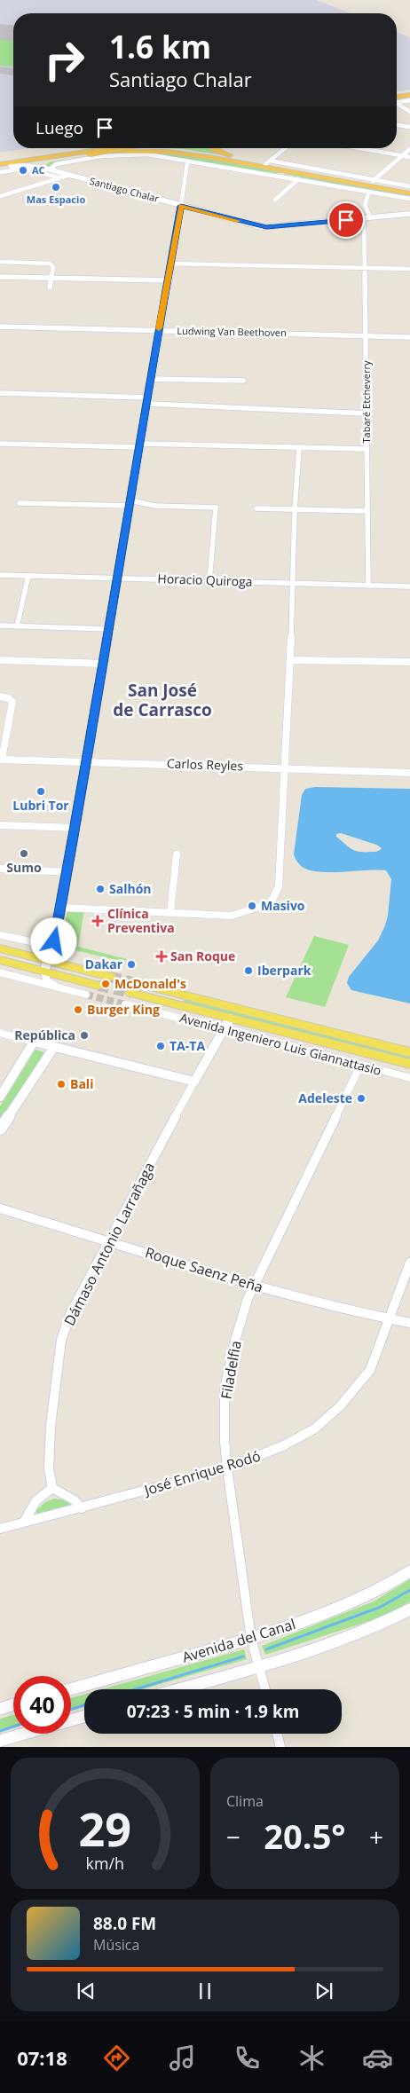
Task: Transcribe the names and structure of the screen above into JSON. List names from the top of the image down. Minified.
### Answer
{"streets":{"main road":["Avenida Ingeniero Luis Giannattasio"],"street":["Santiago Chalar","Ludwing Van Beethoven","Tabaré Etcheverry","Horacio Quiroga","Carlos Reyles","Dámaso Antonio Larrañaga","Roque Saenz Peña","Filadelfia","José Enrique Rodó","Avenida del Canal"]},"crossings":[["Santiago Chalar","Tabaré Etcheverry"],["Ludwing Van Beethoven","Tabaré Etcheverry"],["Tabaré Etcheverry","Horacio Quiroga"],["Avenida Ingeniero Luis Giannattasio","Dámaso Antonio Larrañaga"],["Avenida Ingeniero Luis Giannattasio","Filadelfia"],["Dámaso Antonio Larrañaga","Roque Saenz Peña"],["Roque Saenz Peña","Filadelfia"],["Roque Saenz Peña","José Enrique Rodó"],["Filadelfia","José Enrique Rodó"],["Filadelfia","Avenida del Canal"]],"districts":["San José de Carrasco"],"places":{"other":["AC","Mas Espacio","Lubri Tor","Sumo","Salhón","Masivo","Dakar","Iberpark","McDonald's","Burger King","República","TA-TA","Bali","Adeleste"],"health":["Clínica Preventiva","San Roque"]},"page":{"turn":["1.6 km","Santiago Chalar"],"then":"Luego","limit":"40","trip":"07:23 · 5 min · 1.9 km","tile":"Clima","heat":["−","20.5°","+"],"song":["88.0 FM","Música"],"tabs":"07:18","gauge":["29","km/h"]}}
